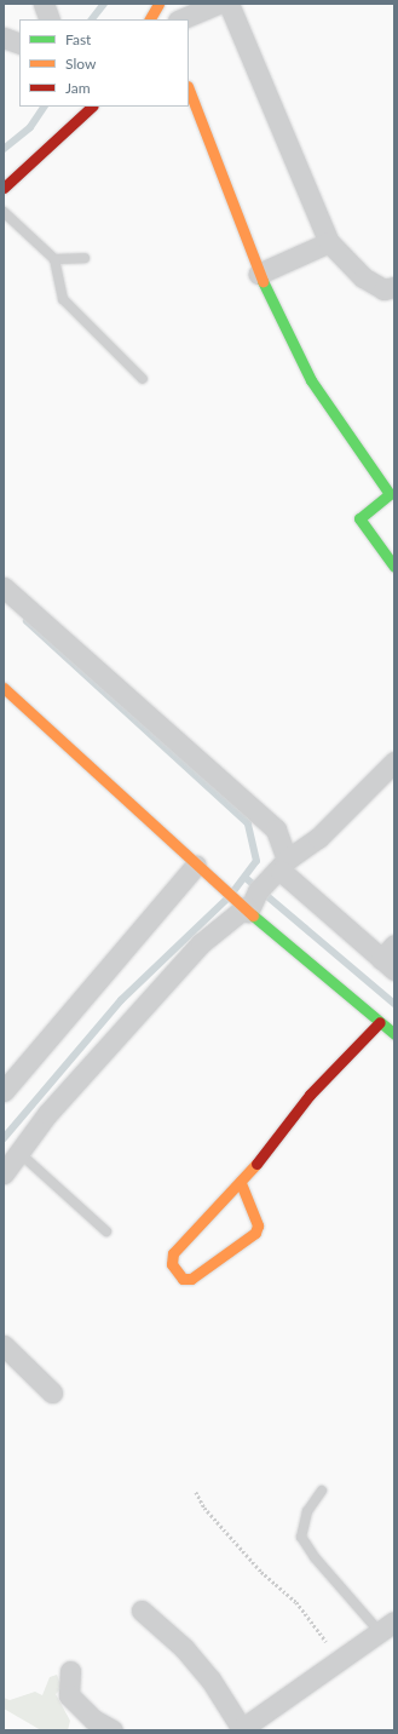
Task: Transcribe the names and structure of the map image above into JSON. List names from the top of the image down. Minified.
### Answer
{"legend":["Fast","Slow","Jam"]}
